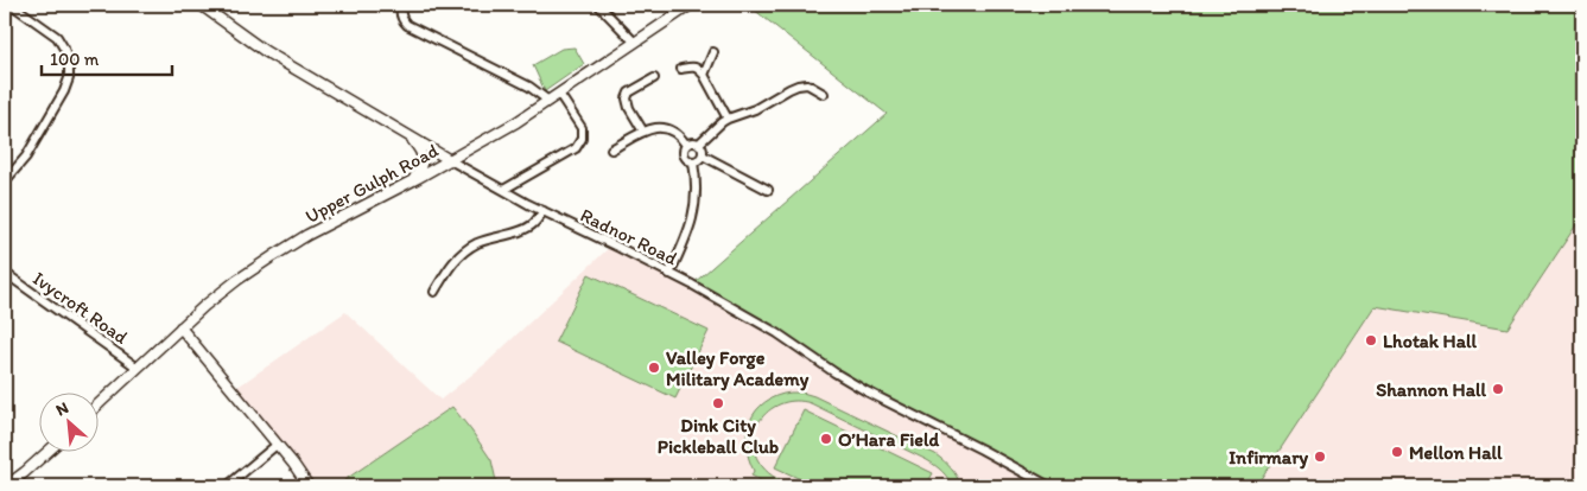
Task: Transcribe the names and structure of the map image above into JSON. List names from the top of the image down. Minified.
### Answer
{"streets":{"street":["Upper Gulph Road","Radnor Road","Ivycroft Road"]},"crossings":[["Upper Gulph Road","Radnor Road"],["Upper Gulph Road","Ivycroft Road"]],"places":["Lhotak Hall","Valley Forge Military Academy","Shannon Hall","Dink City Pickleball Club","O’Hara Field","Mellon Hall","Infirmary"],"scale_bar":"100 m","north":"top left"}
